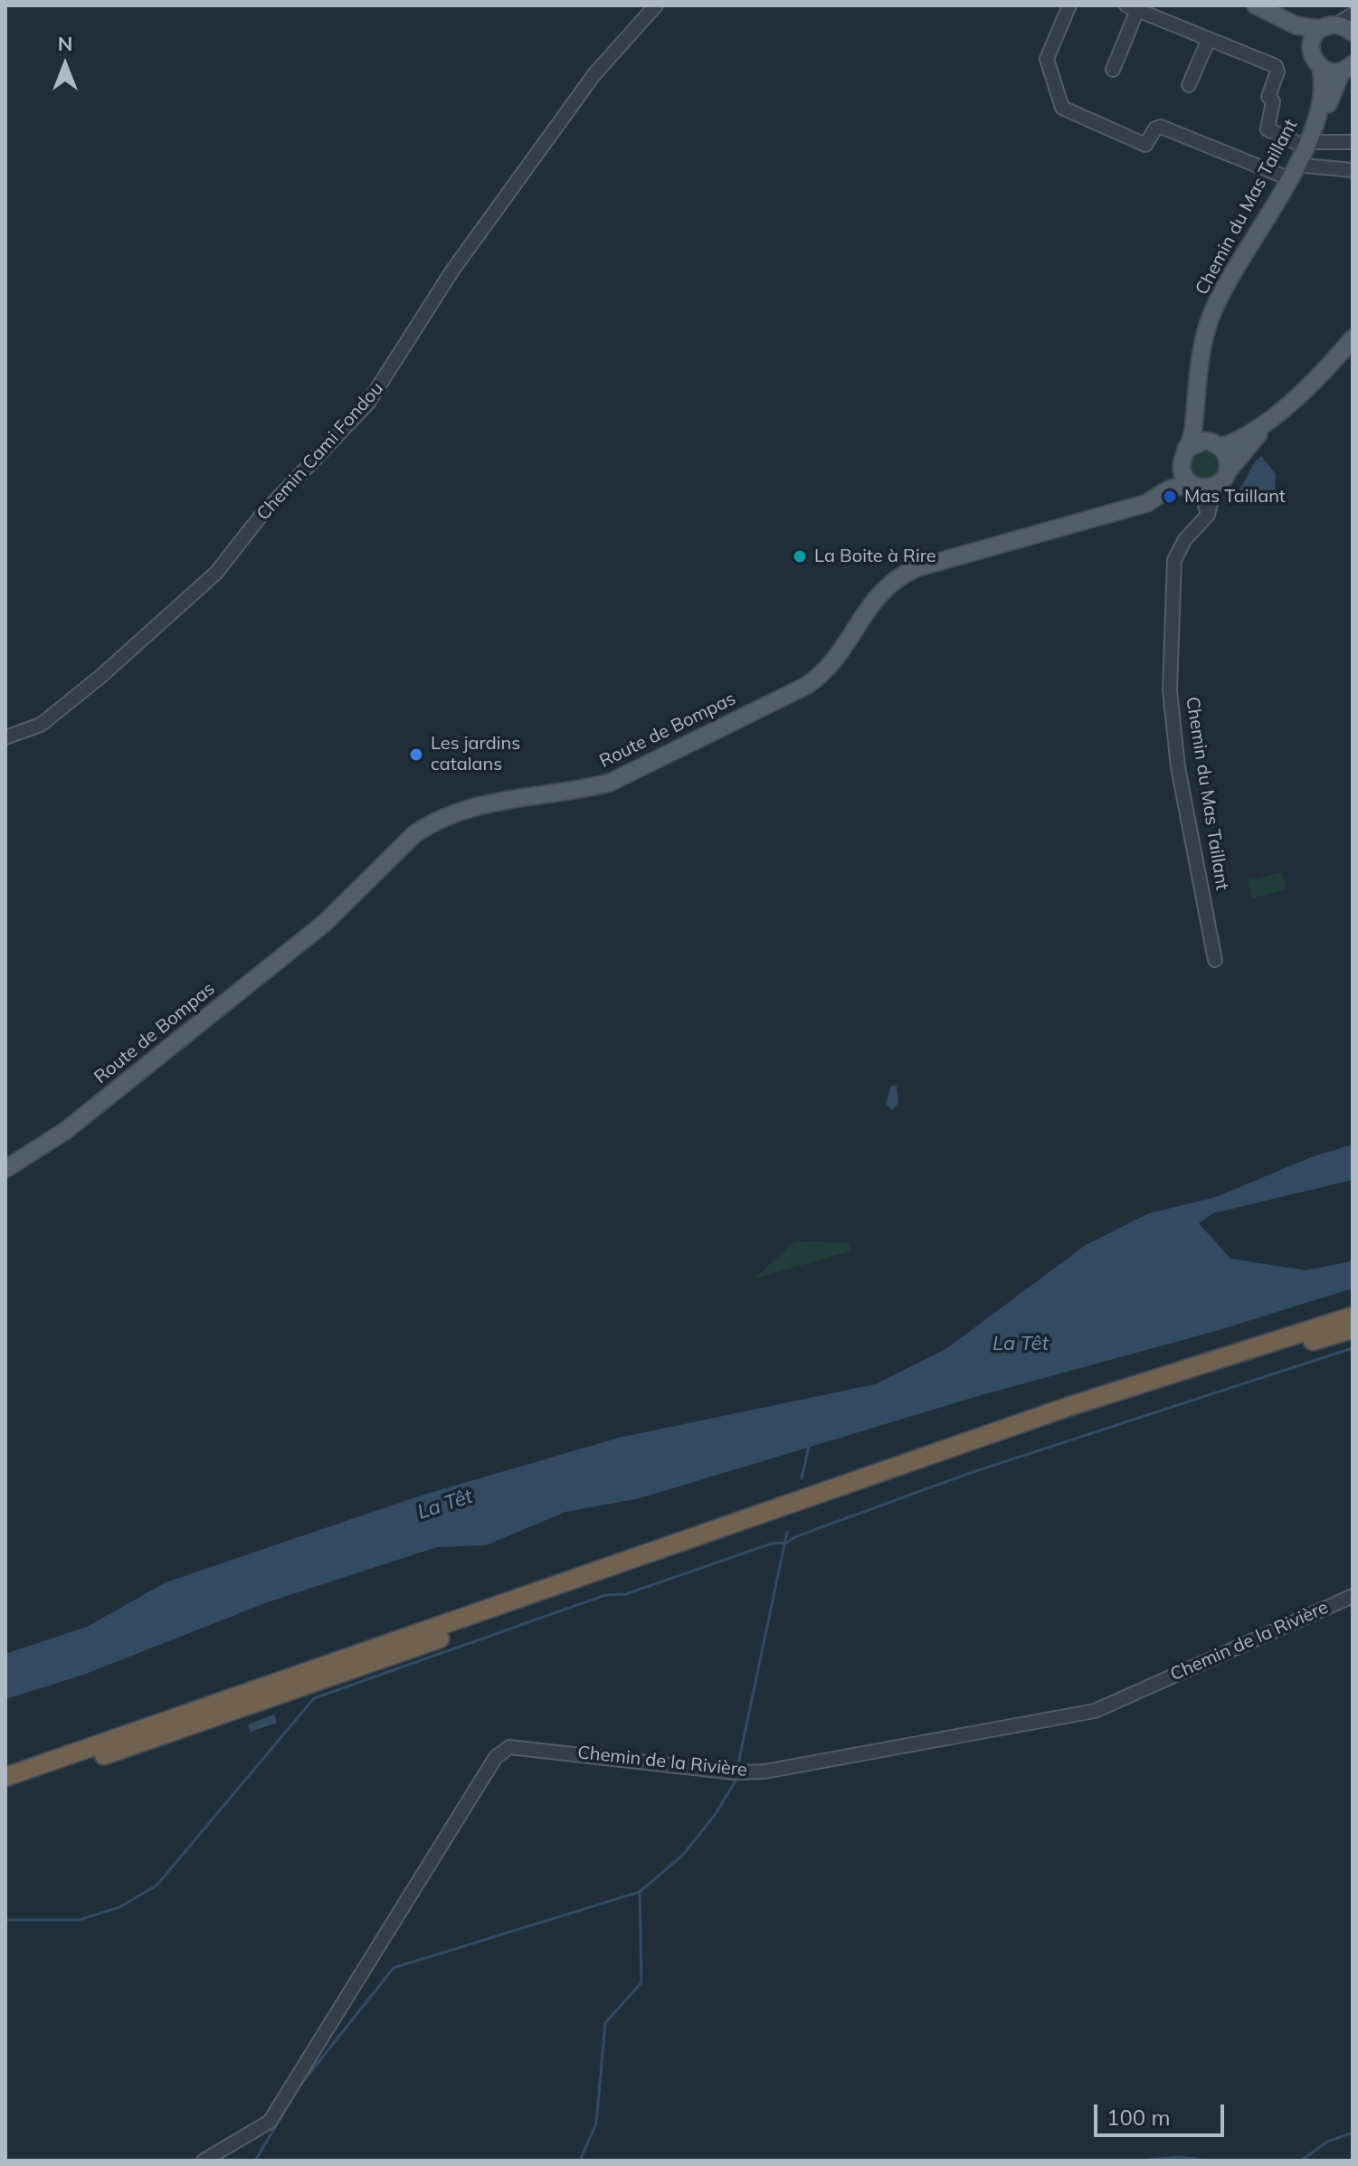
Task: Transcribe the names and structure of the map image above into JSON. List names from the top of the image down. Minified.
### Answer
{"streets":{"main road":["Chemin du Mas Taillant","Route de Bompas"],"street":["Chemin Cami Fondou","Chemin de la Rivière"]},"water":["La Têt"],"places":["Mas Taillant","La Boite à Rire","Les jardins catalans"],"scale_bar":"100 m","north":"top"}
